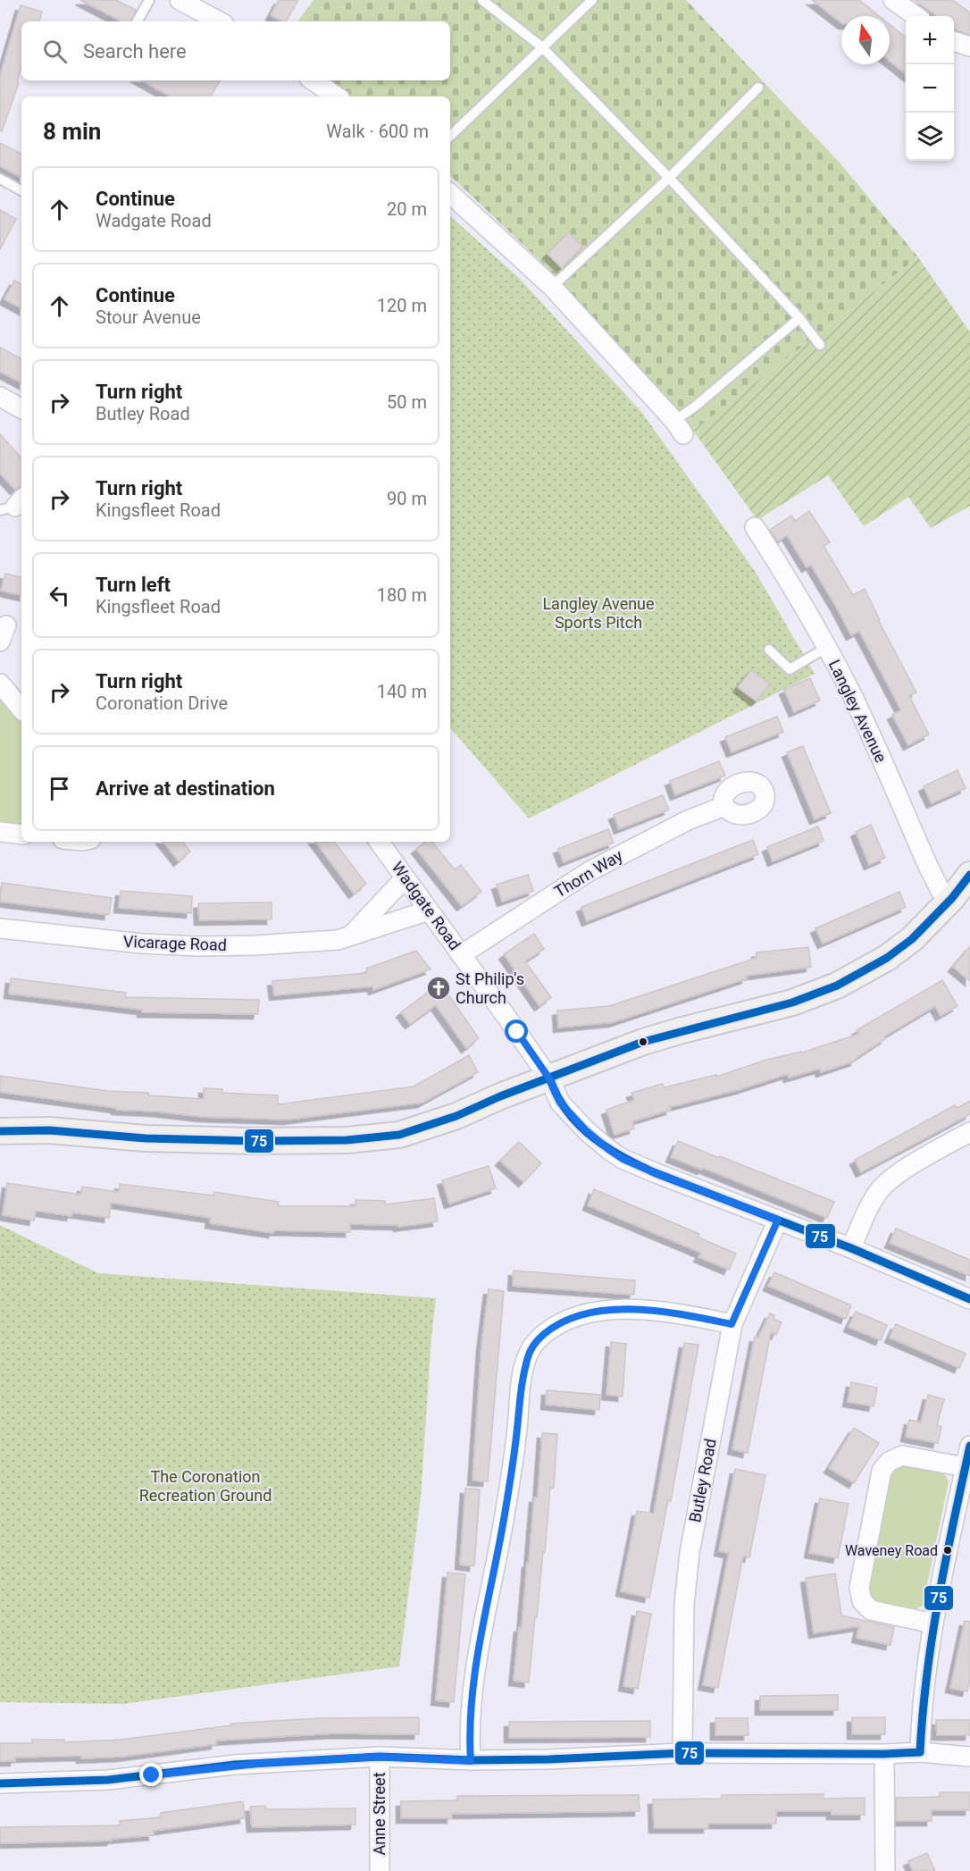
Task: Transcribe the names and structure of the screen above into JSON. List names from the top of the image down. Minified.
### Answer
{"streets":{"street":["Langley Avenue","Thorn Way","Wadgate Road","Vicarage Road","Butley Road","Anne Street"]},"crossings":[["Thorn Way","Wadgate Road"],["Wadgate Road","Vicarage Road"],["Wadgate Road","Butley Road"]],"parks":["Langley Avenue Sports Pitch","The Coronation Recreation Ground"],"places":{"church":["St Philip's Church"],"other":["Waveney Road"]},"lines":["transit line 75"],"north":"top","page":{"map_buttons":["+","−"],"search":"Search here","heading":["8 min","Walk · 600 m"],"list":[["Continue","Wadgate Road","20 m"],["Continue","Stour Avenue","120 m"],["Turn right","Butley Road","50 m"],["Turn right","Kingsfleet Road","90 m"],["Turn left","Kingsfleet Road","180 m"],["Turn right","Coronation Drive","140 m"],"Arrive at destination"]}}
